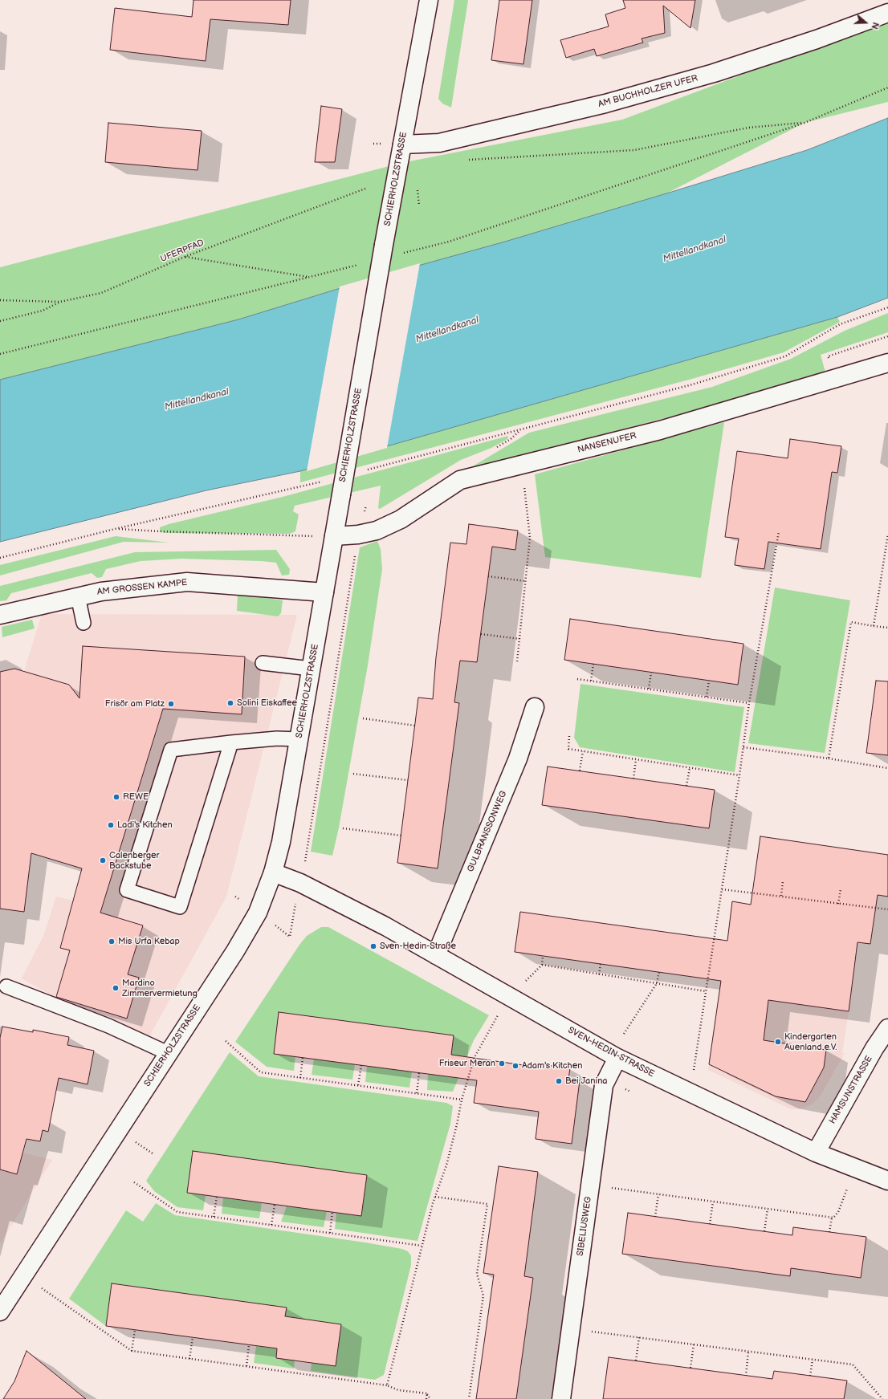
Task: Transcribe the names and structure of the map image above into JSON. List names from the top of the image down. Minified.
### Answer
{"streets":{"street":["AM BUCHHOLZER UFER","SCHIERHOLZSTRASSE","NANSENUFER","AM GROSSEN KAMPE","GULBRANSSONWEG","SVEN-HEDIN-STRASSE","HAMSUNSTRASSE","SIBELIUSWEG"],"path":["UFERPFAD"]},"crossings":[["AM BUCHHOLZER UFER","SCHIERHOLZSTRASSE"],["SCHIERHOLZSTRASSE","NANSENUFER"],["SCHIERHOLZSTRASSE","AM GROSSEN KAMPE"],["SCHIERHOLZSTRASSE","SVEN-HEDIN-STRASSE"],["GULBRANSSONWEG","SVEN-HEDIN-STRASSE"],["SVEN-HEDIN-STRASSE","HAMSUNSTRASSE"],["SVEN-HEDIN-STRASSE","SIBELIUSWEG"]],"water":["Mittellandkanal"],"places":["Solini Eiskaffee","Frisör am Platz","REWE","Ladi's Kitchen","Calenberger Backstube","Mis Urfa Kebap","Sven-Hedin-Straße","Mardino Zimmervermietung","Kindergarten Auenland e.V.","Friseur Meran","Adam's Kitchen","Bei Janina"],"north":"right"}
